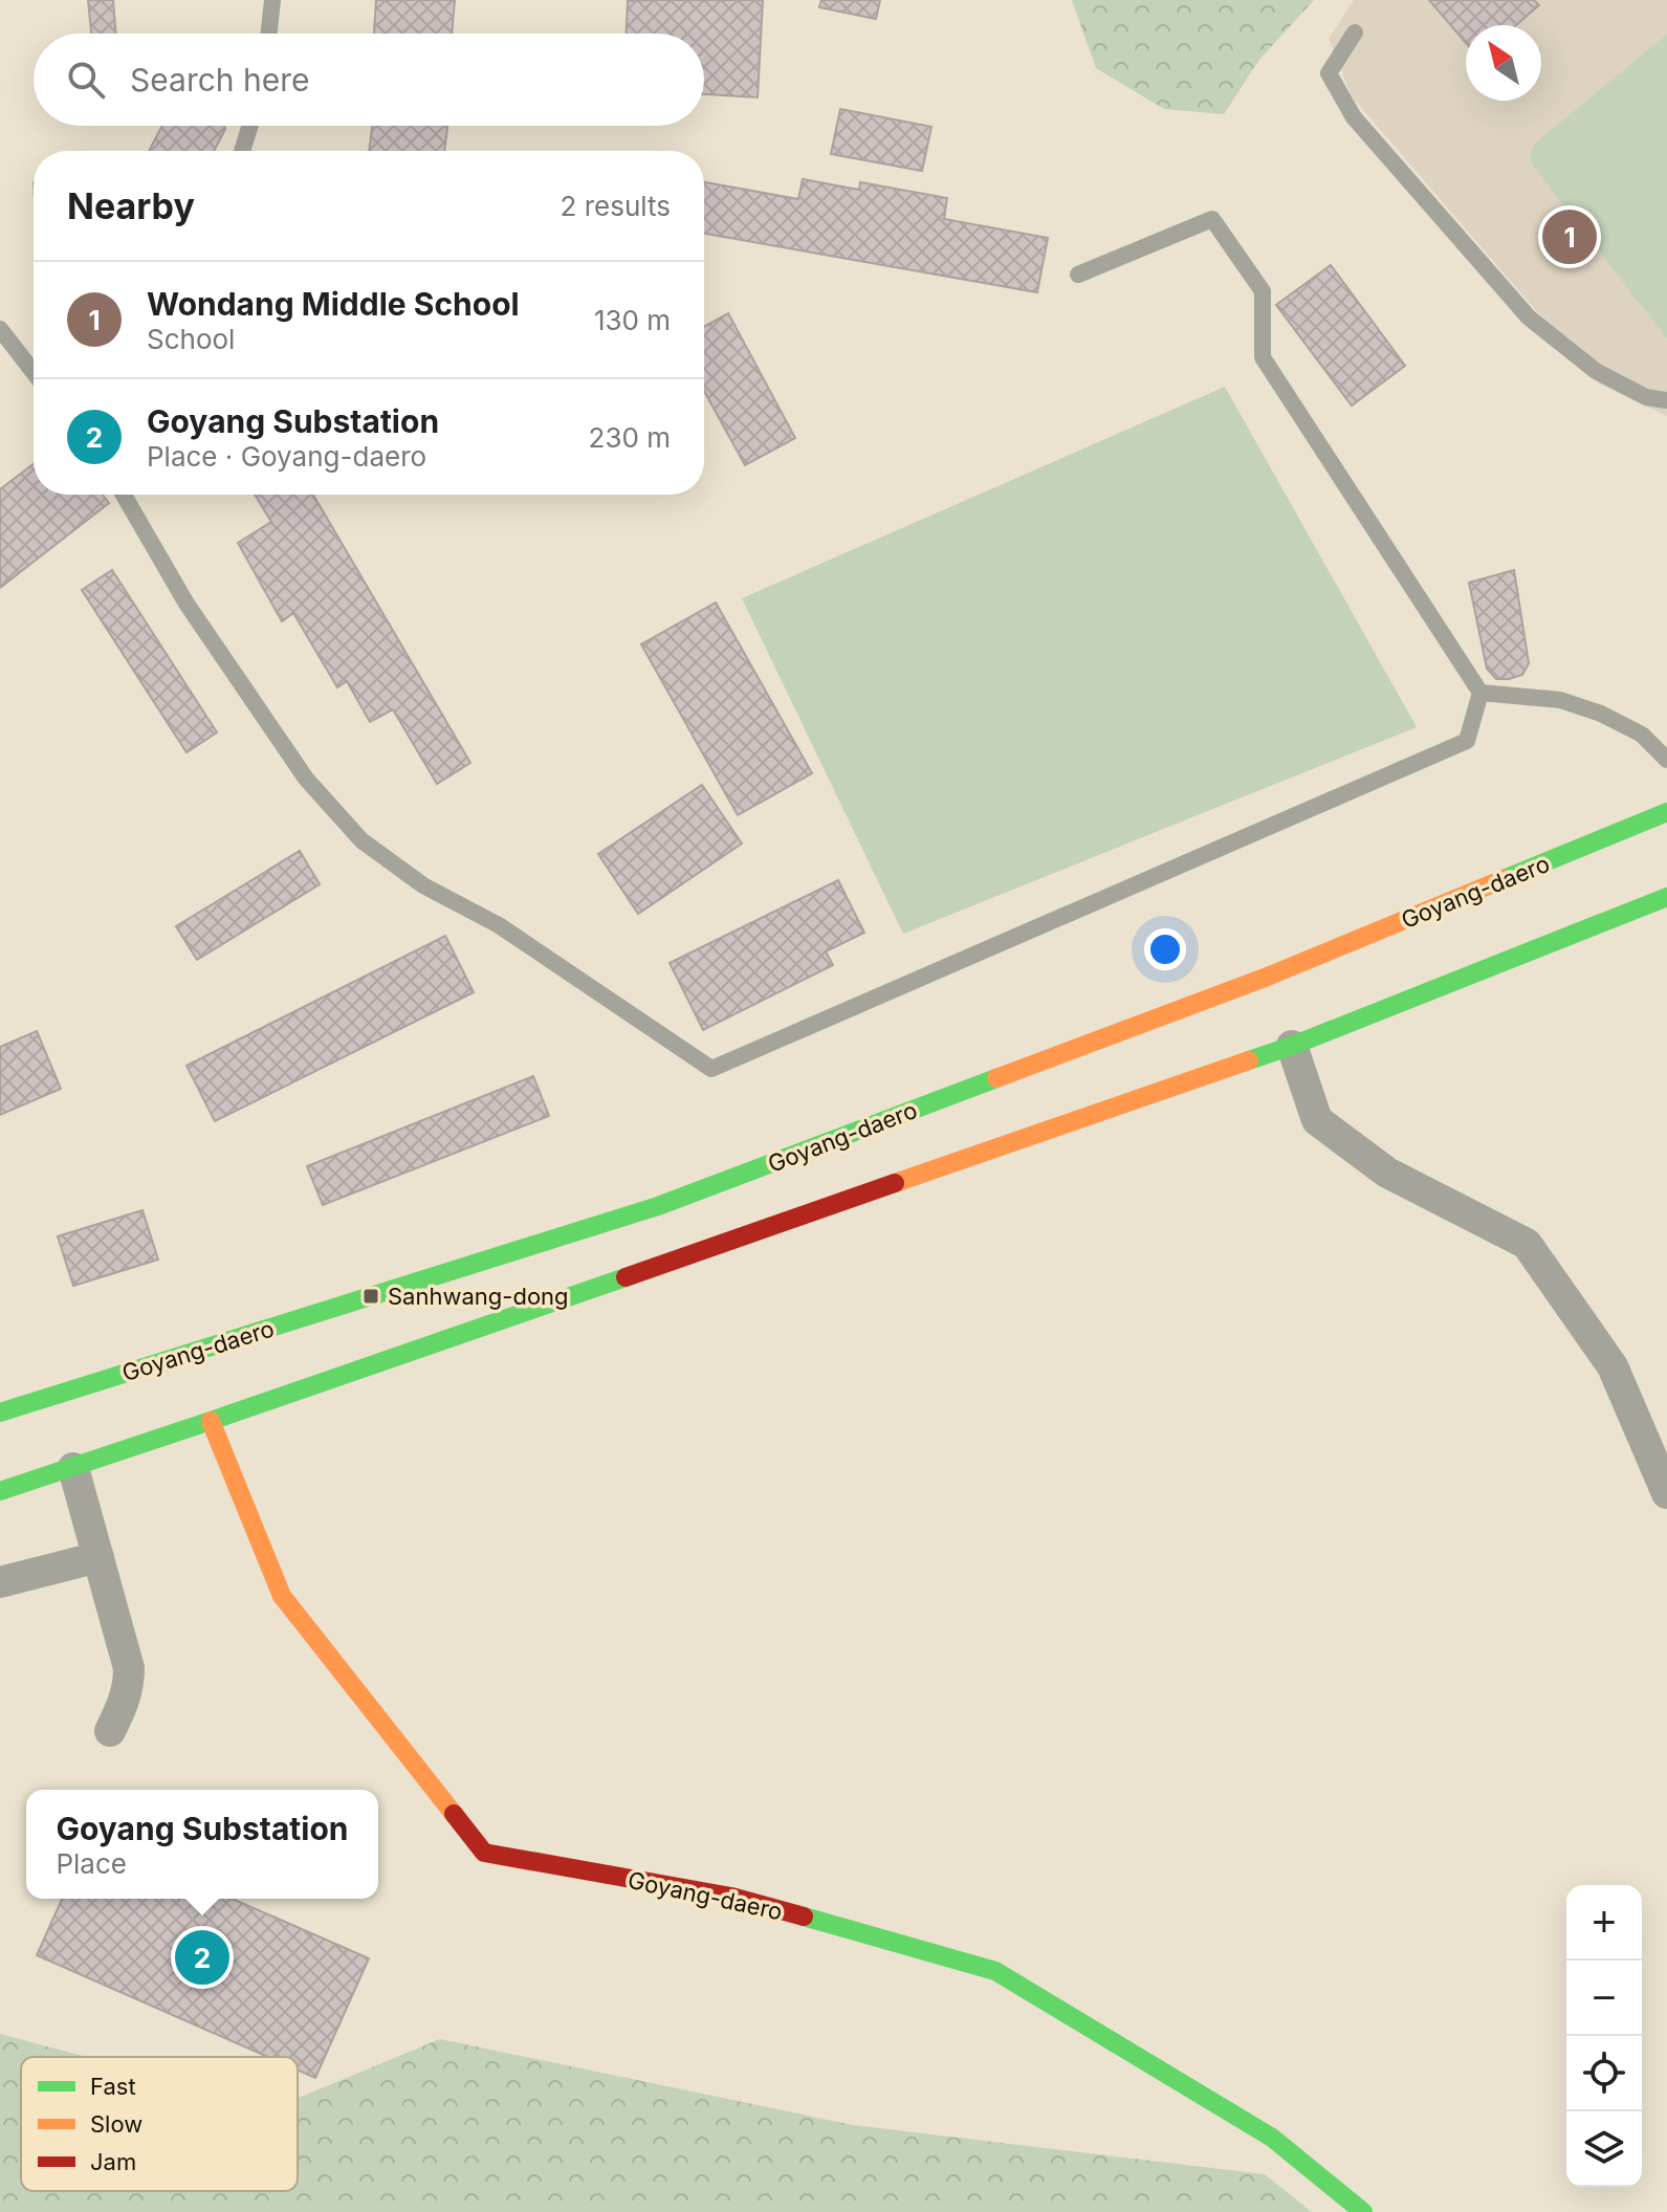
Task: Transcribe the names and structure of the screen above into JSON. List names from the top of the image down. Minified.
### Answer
{"streets":{"main road":["Goyang-daero"]},"places":{"transit":["Sanhwang-dong"]},"legend":["Fast","Slow","Jam"],"north":"top left","page":{"search":"Search here","heading":["Nearby","2 results"],"pins":["1","2"],"list":[{"mark":"1","name":"Wondang Middle School","note":"School","value":"130 m"},{"mark":"2","name":"Goyang Substation","note":"Place · Goyang-daero","value":"230 m"}],"popup":["Goyang Substation","Place"],"map_buttons":["+","−"]}}
